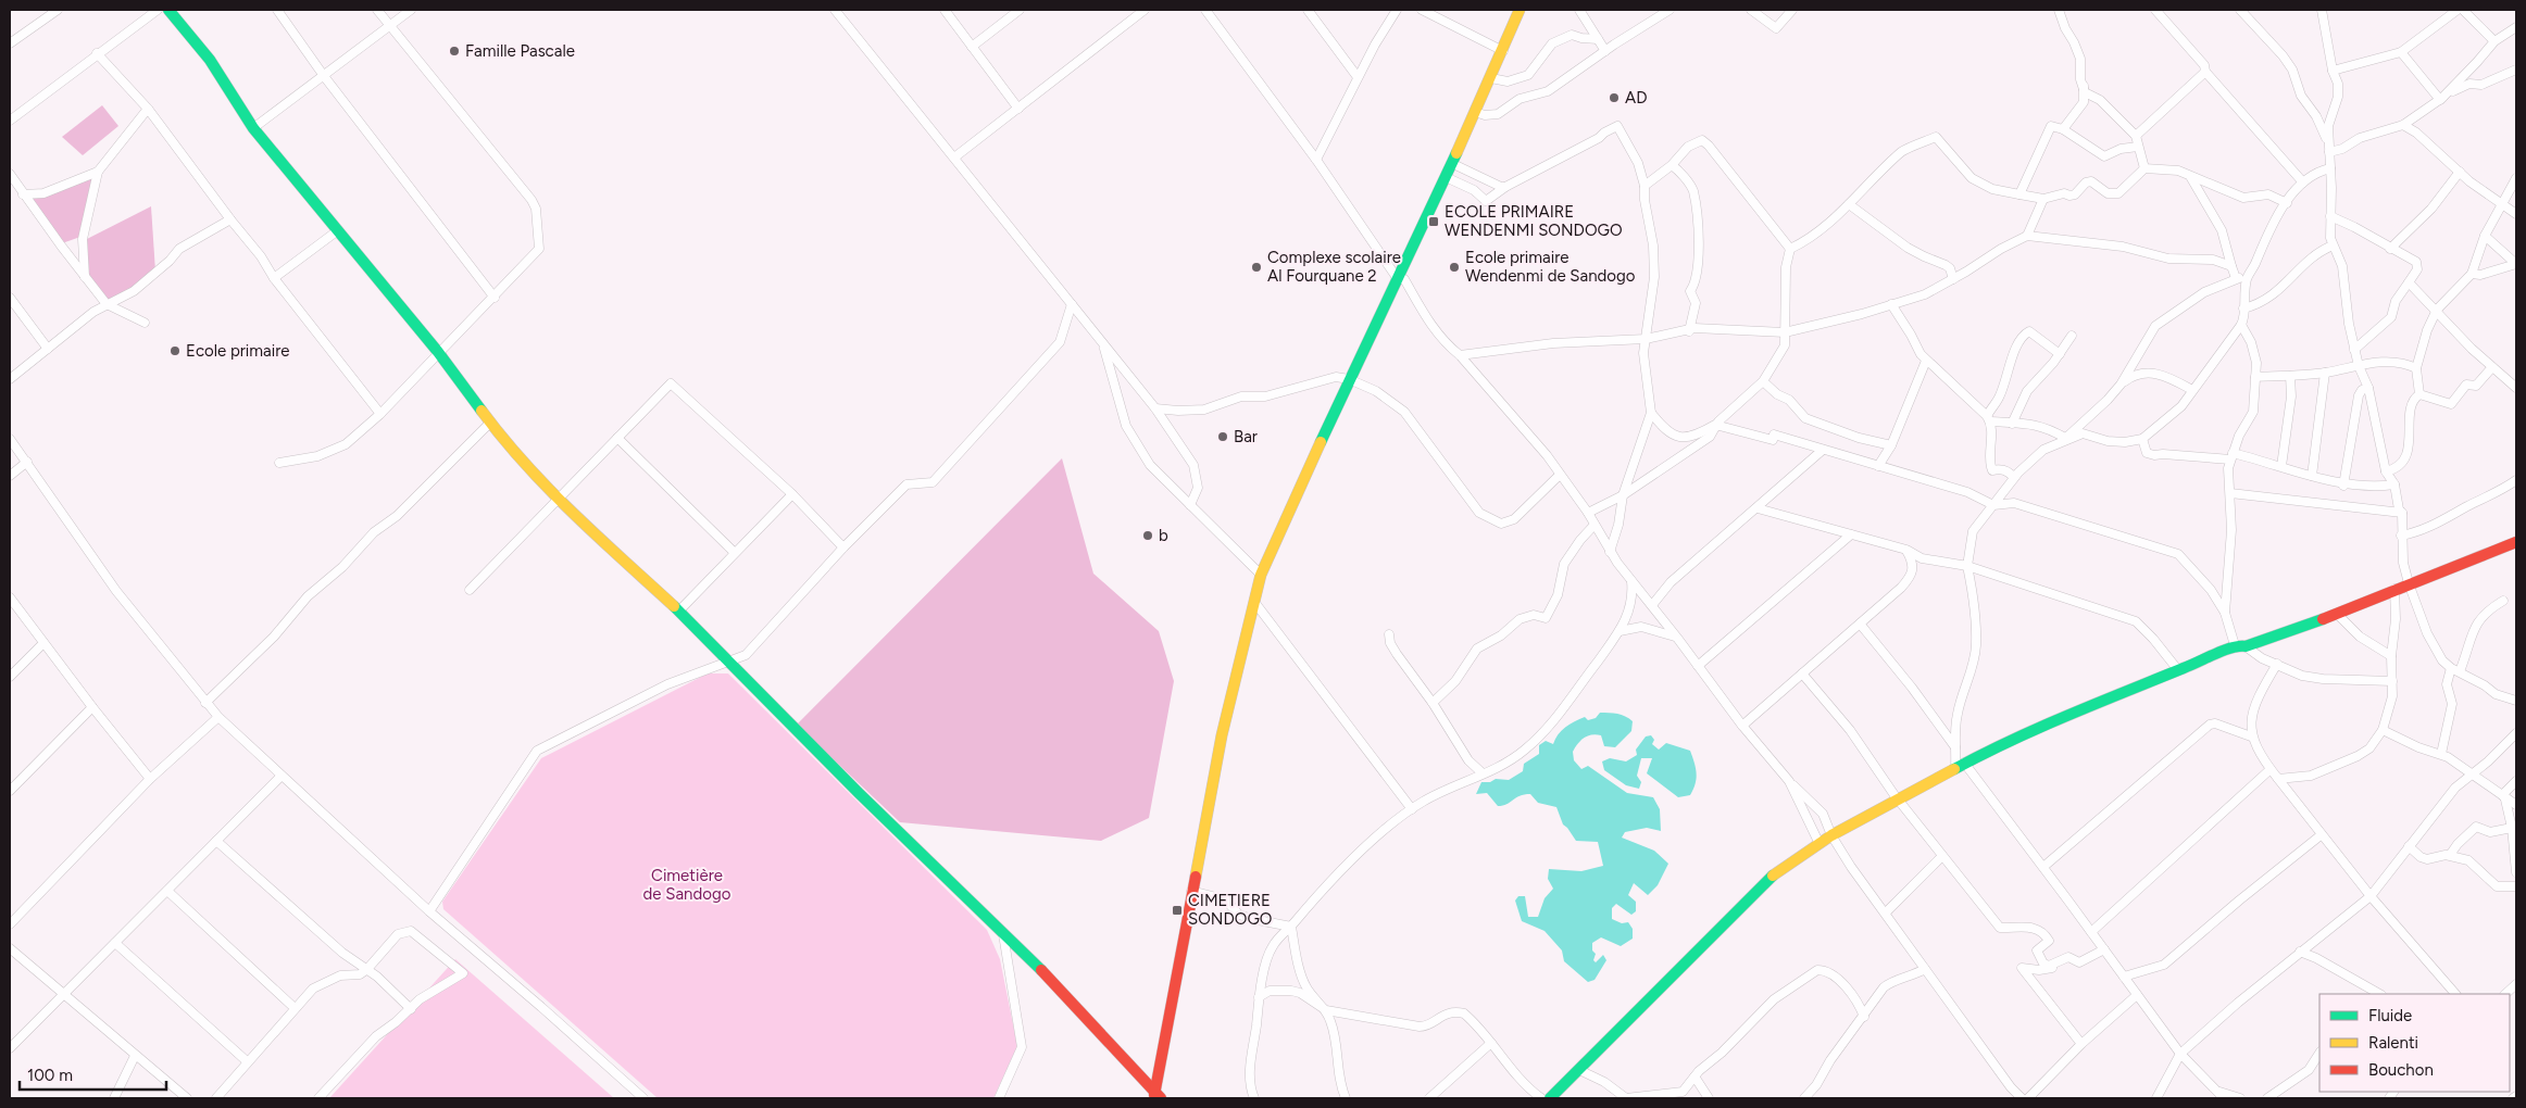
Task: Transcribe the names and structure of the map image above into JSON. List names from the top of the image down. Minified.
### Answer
{"parks":["Cimetière de Sandogo"],"places":{"other":["Famille Pascale","AD","Complexe scolaire Al Fourquane 2","Ecole primaire Wendenmi de Sandogo","Ecole primaire","Bar","b"],"transit":["ECOLE PRIMAIRE WENDENMI SONDOGO","CIMETIERE SONDOGO"]},"legend":["Fluide","Ralenti","Bouchon"],"scale_bar":"100 m"}
